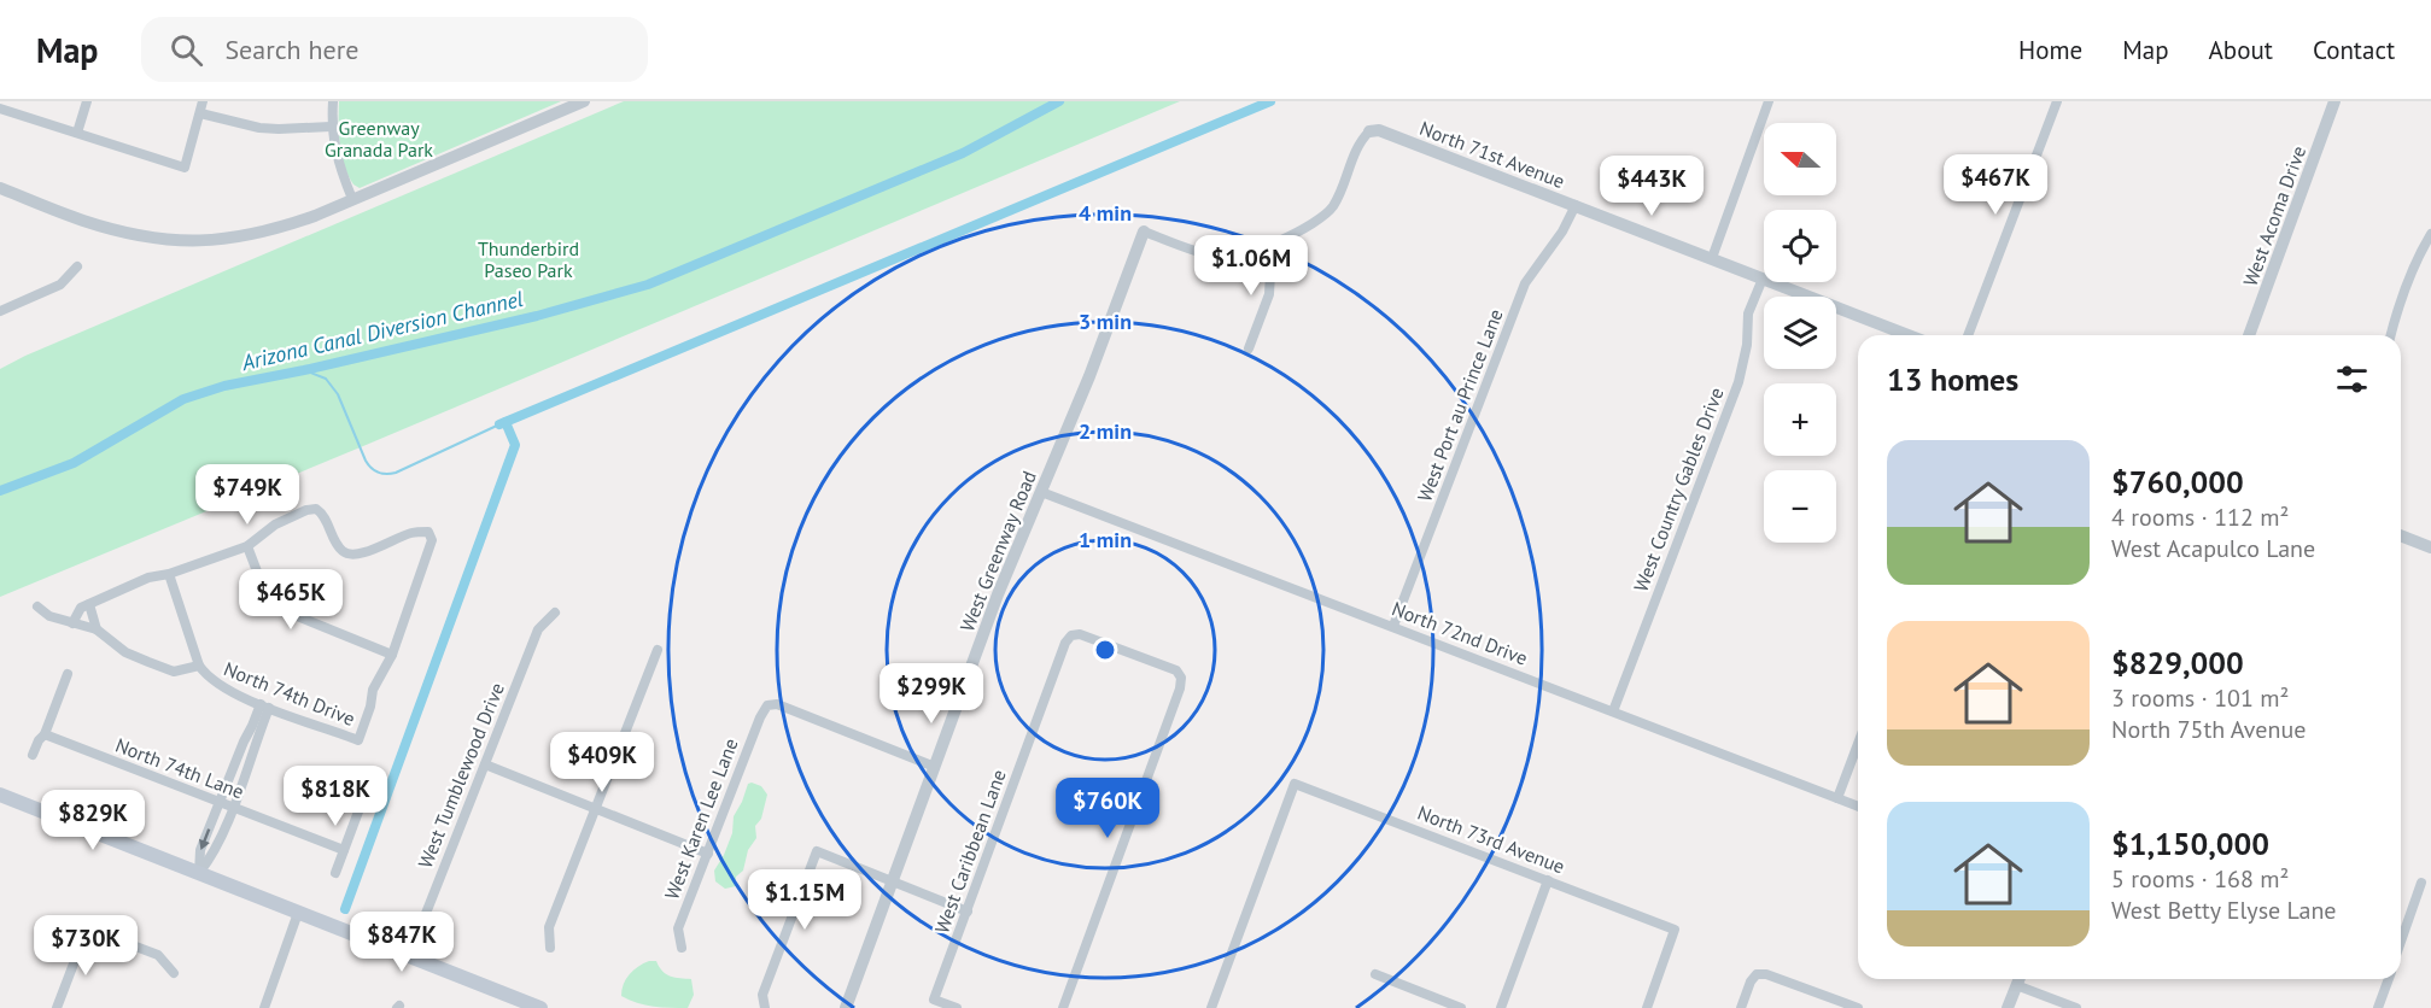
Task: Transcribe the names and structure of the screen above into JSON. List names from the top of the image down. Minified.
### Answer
{"streets":{"street":["North 71st Avenue","West Acoma Drive","West Port au Prince Lane","West Country Gables Drive","West Greenway Road","North 72nd Drive","North 74th Drive","North 74th Lane","West Tumblewood Drive","West Karen Lee Lane","North 73rd Avenue","West Caribbean Lane"]},"crossings":[["North 71st Avenue","West Port au Prince Lane"],["North 71st Avenue","West Country Gables Drive"],["West Port au Prince Lane","North 72nd Drive"],["West Country Gables Drive","North 72nd Drive"],["West Greenway Road","North 72nd Drive"],["West Greenway Road","West Karen Lee Lane"]],"water":["Arizona Canal Diversion Channel"],"parks":["Greenway Granada Park","Thunderbird Paseo Park"],"north":"left","page":{"header":"Map","search":"Search here","nav":["Home","Map","About","Contact"],"map_buttons":["+","−"],"price":["$467K","$443K","$1.06M","$749K","$465K","$299K","$409K","$818K","$760K","$829K","$1.15M","$847K","$730K"],"heading":"13 homes","list":[{"name":"$760,000","note":"4 rooms · 112 m² · West Acapulco Lane"},{"name":"$829,000","note":"3 rooms · 101 m² · North 75th Avenue"},{"name":"$1,150,000","note":"5 rooms · 168 m² · West Betty Elyse Lane"}]},"rings":["4 min","3 min","2 min","1 min"]}
